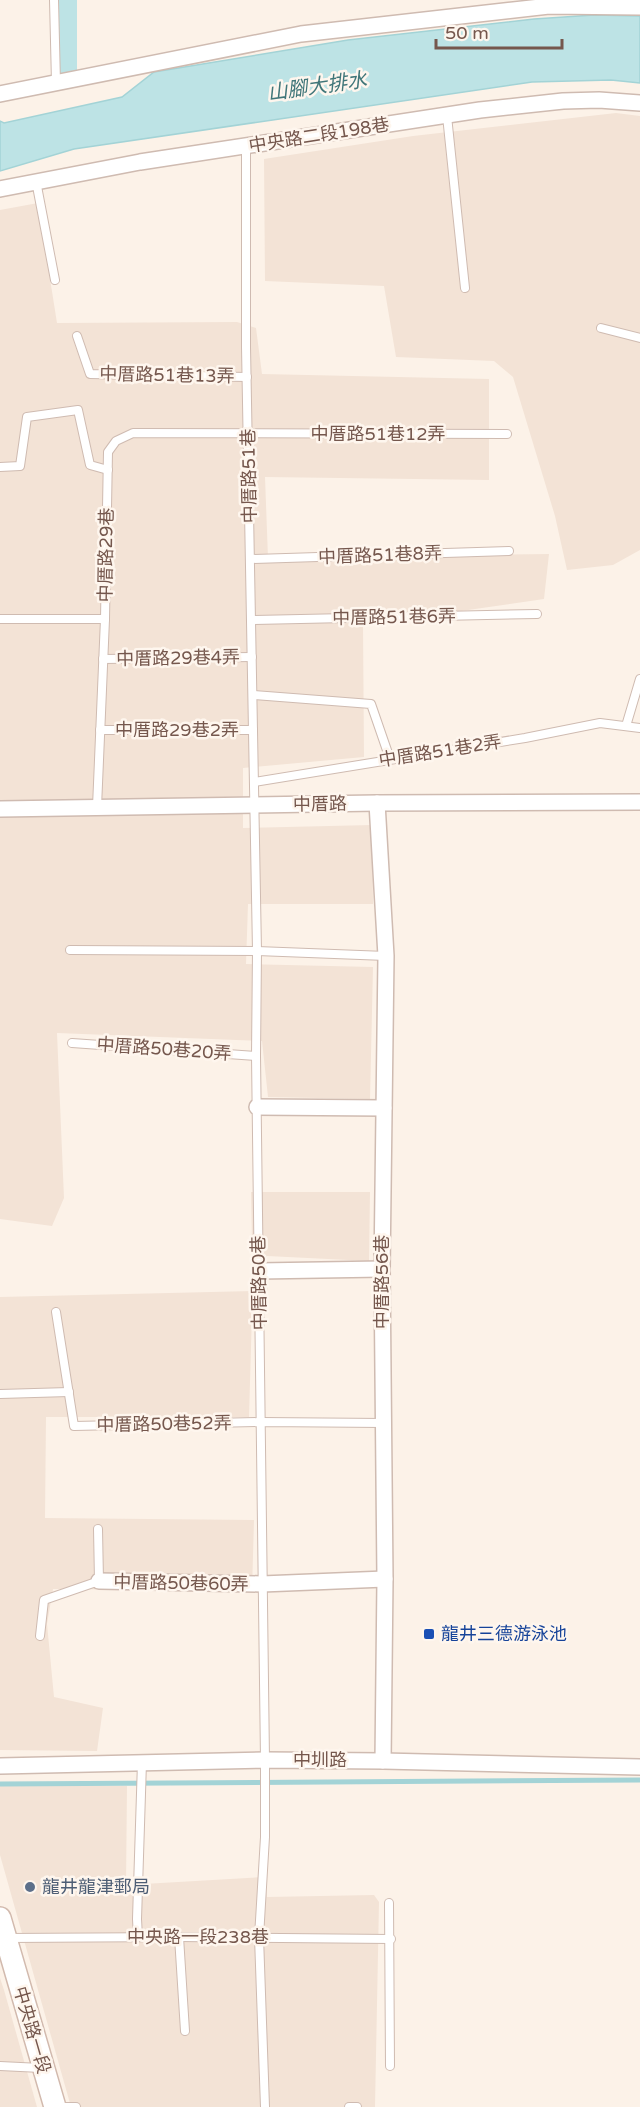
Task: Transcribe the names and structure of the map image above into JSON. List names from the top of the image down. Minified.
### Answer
{"streets":{"street":["中央路二段198巷","中厝路","中厝路56巷","中厝路50巷60弄","中圳路","中央路一段"],"lane":["中厝路51巷13弄","中厝路51巷12弄","中厝路51巷","中厝路29巷","中厝路51巷8弄","中厝路51巷6弄","中厝路29巷4弄","中厝路29巷2弄","中厝路51巷2弄","中厝路50巷20弄","中厝路50巷","中厝路50巷52弄","中央路一段238巷"]},"crossings":[["中央路二段198巷","中厝路51巷"],["中厝路51巷13弄","中厝路51巷"],["中厝路51巷12弄","中厝路51巷"],["中厝路51巷12弄","中厝路29巷"],["中厝路51巷","中厝路29巷"],["中厝路51巷","中厝路51巷8弄"],["中厝路51巷","中厝路51巷6弄"],["中厝路51巷","中厝路29巷4弄"],["中厝路51巷","中厝路29巷2弄"],["中厝路51巷","中厝路51巷2弄"],["中厝路51巷","中厝路"],["中厝路51巷","中厝路50巷"],["中厝路29巷","中厝路29巷4弄"],["中厝路29巷","中厝路29巷2弄"],["中厝路29巷","中厝路"],["中厝路","中厝路56巷"],["中厝路","中厝路50巷"],["中厝路50巷20弄","中厝路50巷"],["中厝路56巷","中厝路50巷60弄"],["中厝路56巷","中圳路"],["中厝路50巷","中厝路50巷52弄"],["中厝路50巷","中厝路50巷60弄"],["中厝路50巷","中圳路"],["中厝路50巷","中央路一段238巷"],["中央路一段238巷","中央路一段"]],"water":["山腳大排水"],"places":{"transit":["龍井三德游泳池"],"other":["龍井龍津郵局"]},"scale_bar":"50 m"}
